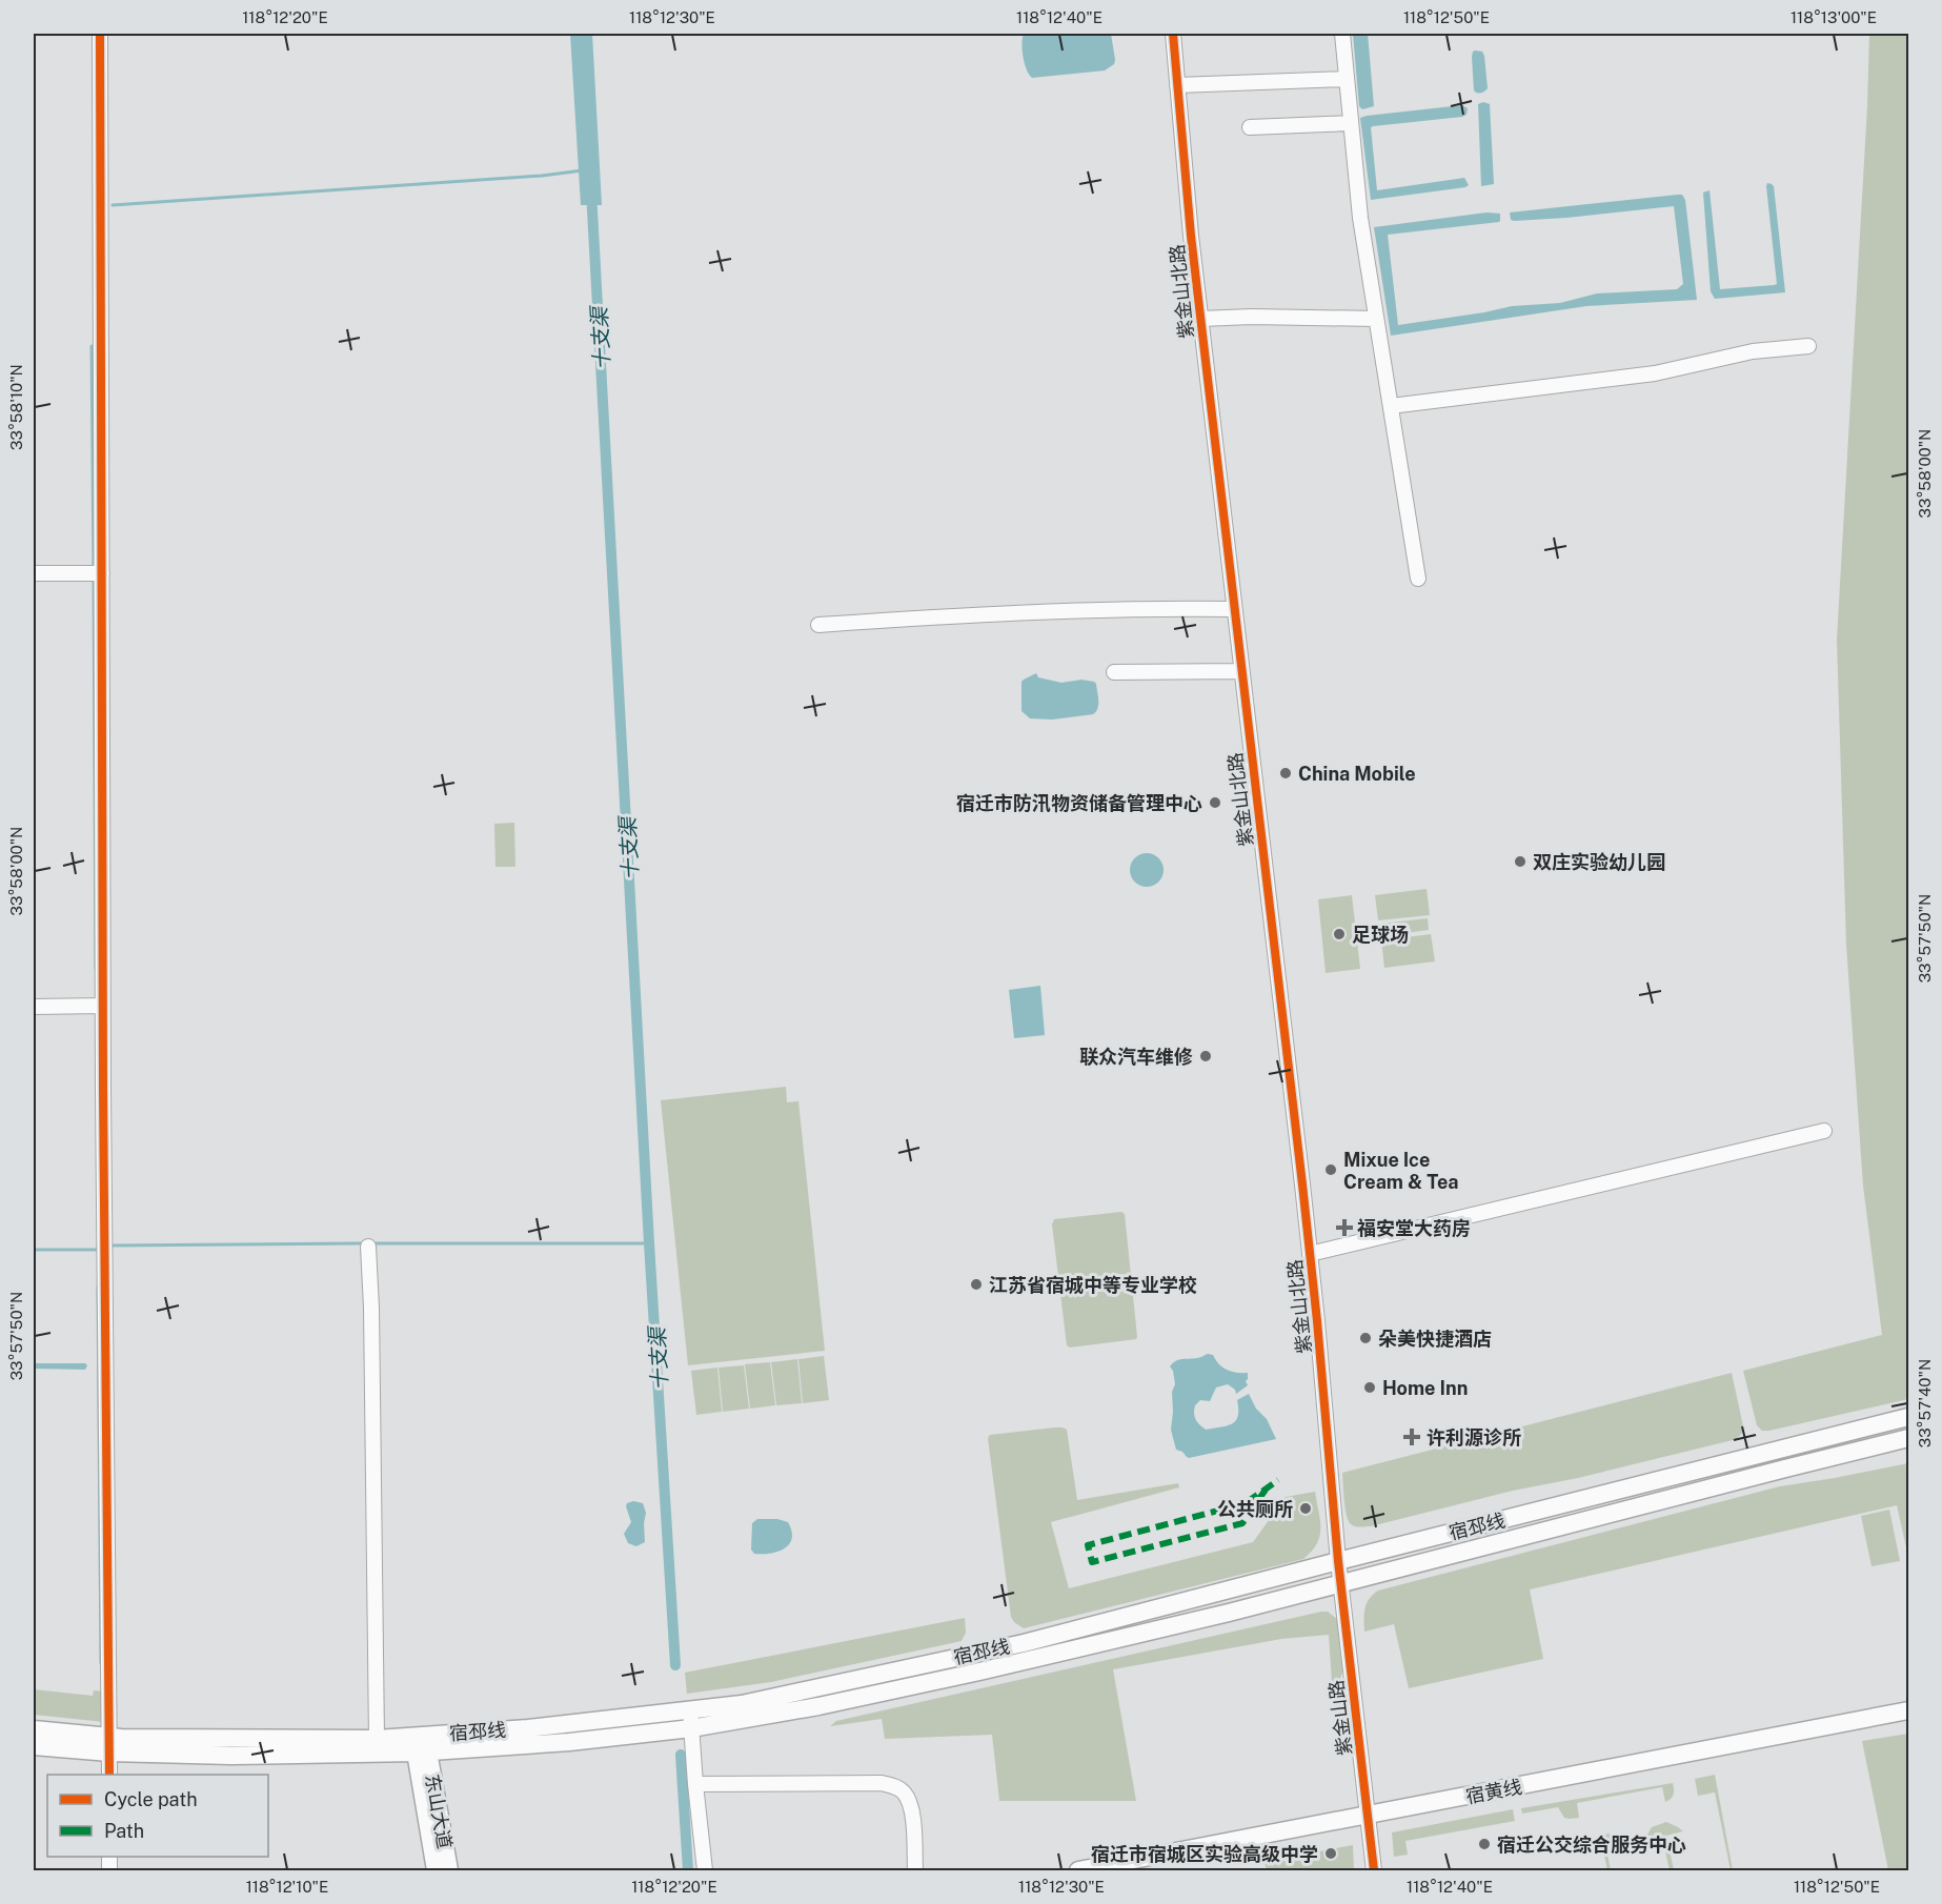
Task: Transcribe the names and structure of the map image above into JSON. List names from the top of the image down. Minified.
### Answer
{"streets":{"main road":["宿邳线","宿黄线","东山大道"],"street":["紫金山北路","紫金山路"]},"crossings":[["紫金山北路","宿邳线"],["紫金山北路","紫金山路"],["宿邳线","紫金山路"],["宿邳线","东山大道"],["紫金山路","宿黄线"]],"water":["十支渠"],"places":{"other":["China Mobile","宿迁市防汛物资储备管理中心","双庄实验幼儿园","足球场","联众汽车维修","Mixue Ice Cream & Tea","江苏省宿城中等专业学校","朵美快捷酒店","Home Inn","公共厕所","宿迁公交综合服务中心","宿迁市宿城区实验高级中学"],"health":["福安堂大药房","许利源诊所"]},"legend":["Cycle path","Path"],"coordinates":["118°12'20\"E","118°12'30\"E","118°12'40\"E","118°12'50\"E","118°13'00\"E","33°58'10\"N","33°58'00\"N","33°57'50\"N","33°57'40\"N","118°12'10\"E"]}
